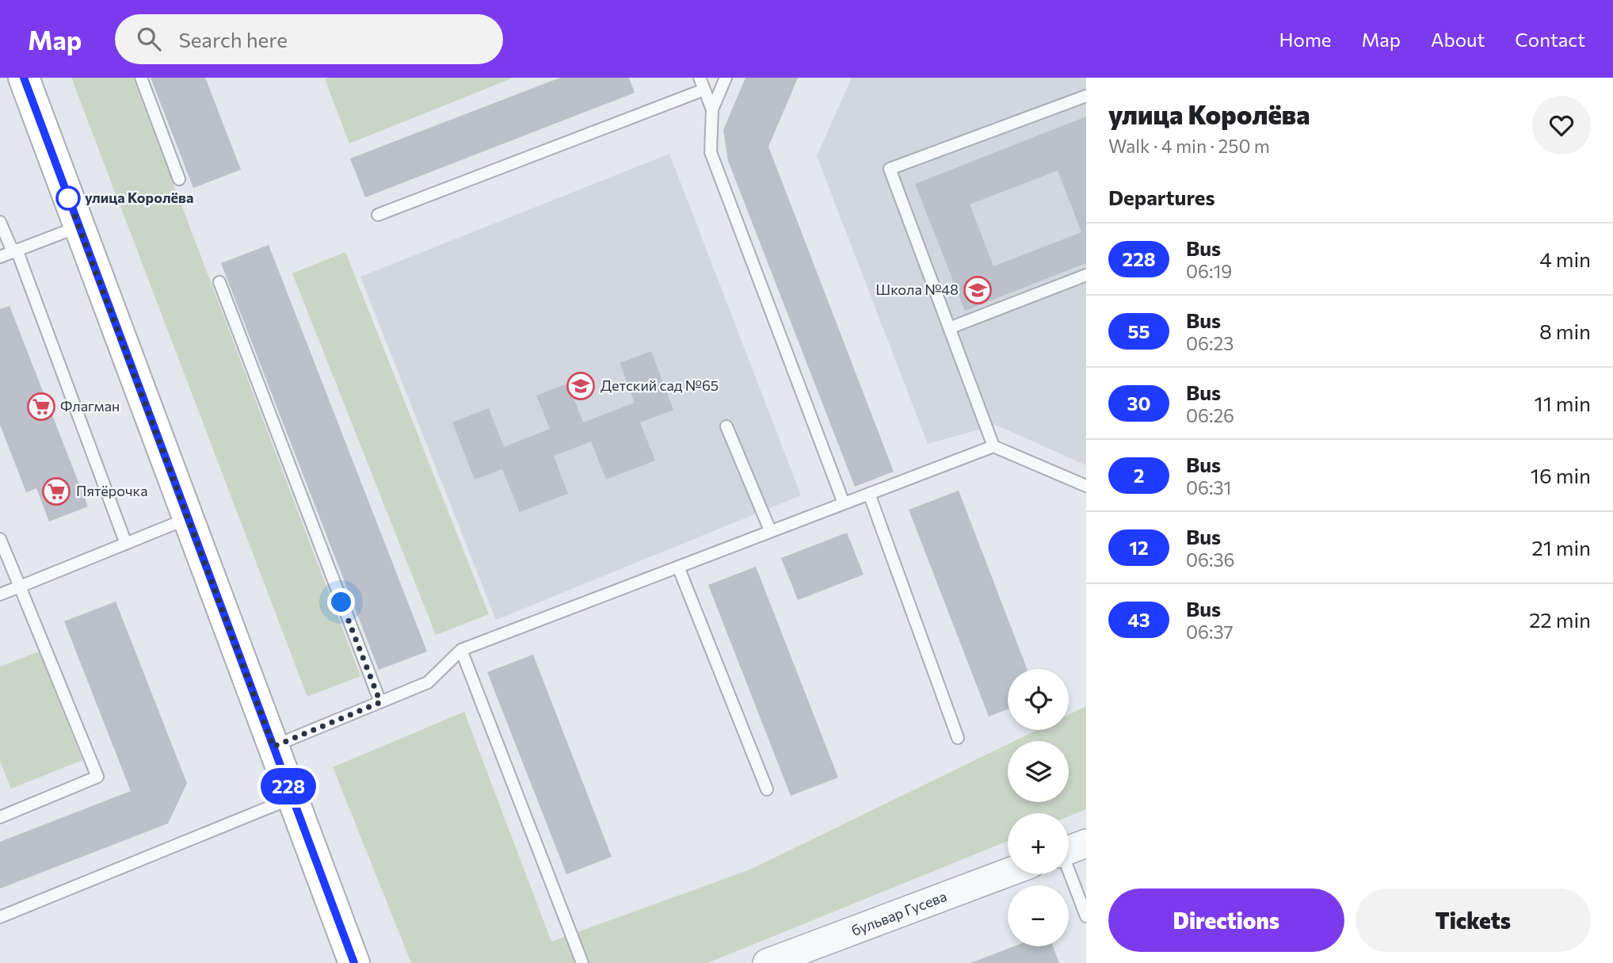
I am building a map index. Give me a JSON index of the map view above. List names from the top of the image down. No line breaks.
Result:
{"streets":{"street":["бульвар Гусева"]},"places":{"other":["улица Королёва"],"school or university":["Школа №48","Детский сад №65"],"supermarket":["Флагман","Пятёрочка"]},"lines":["bus line 228"],"page":{"header":"Map","search":"Search here","nav":["Home","Map","About","Contact"],"on_map":"228","heading":[["улица Королёва","Walk · 4 min · 250 m"],"Departures"],"list":[{"mark":"228","name":"Bus","note":"06:19","value":"4 min"},{"mark":"55","name":"Bus","note":"06:23","value":"8 min"},{"mark":"30","name":"Bus","note":"06:26","value":"11 min"},{"mark":"2","name":"Bus","note":"06:31","value":"16 min"},{"mark":"12","name":"Bus","note":"06:36","value":"21 min"},{"mark":"43","name":"Bus","note":"06:37","value":"22 min"}],"map_buttons":["+","−"],"buttons":["Directions","Tickets"]}}
